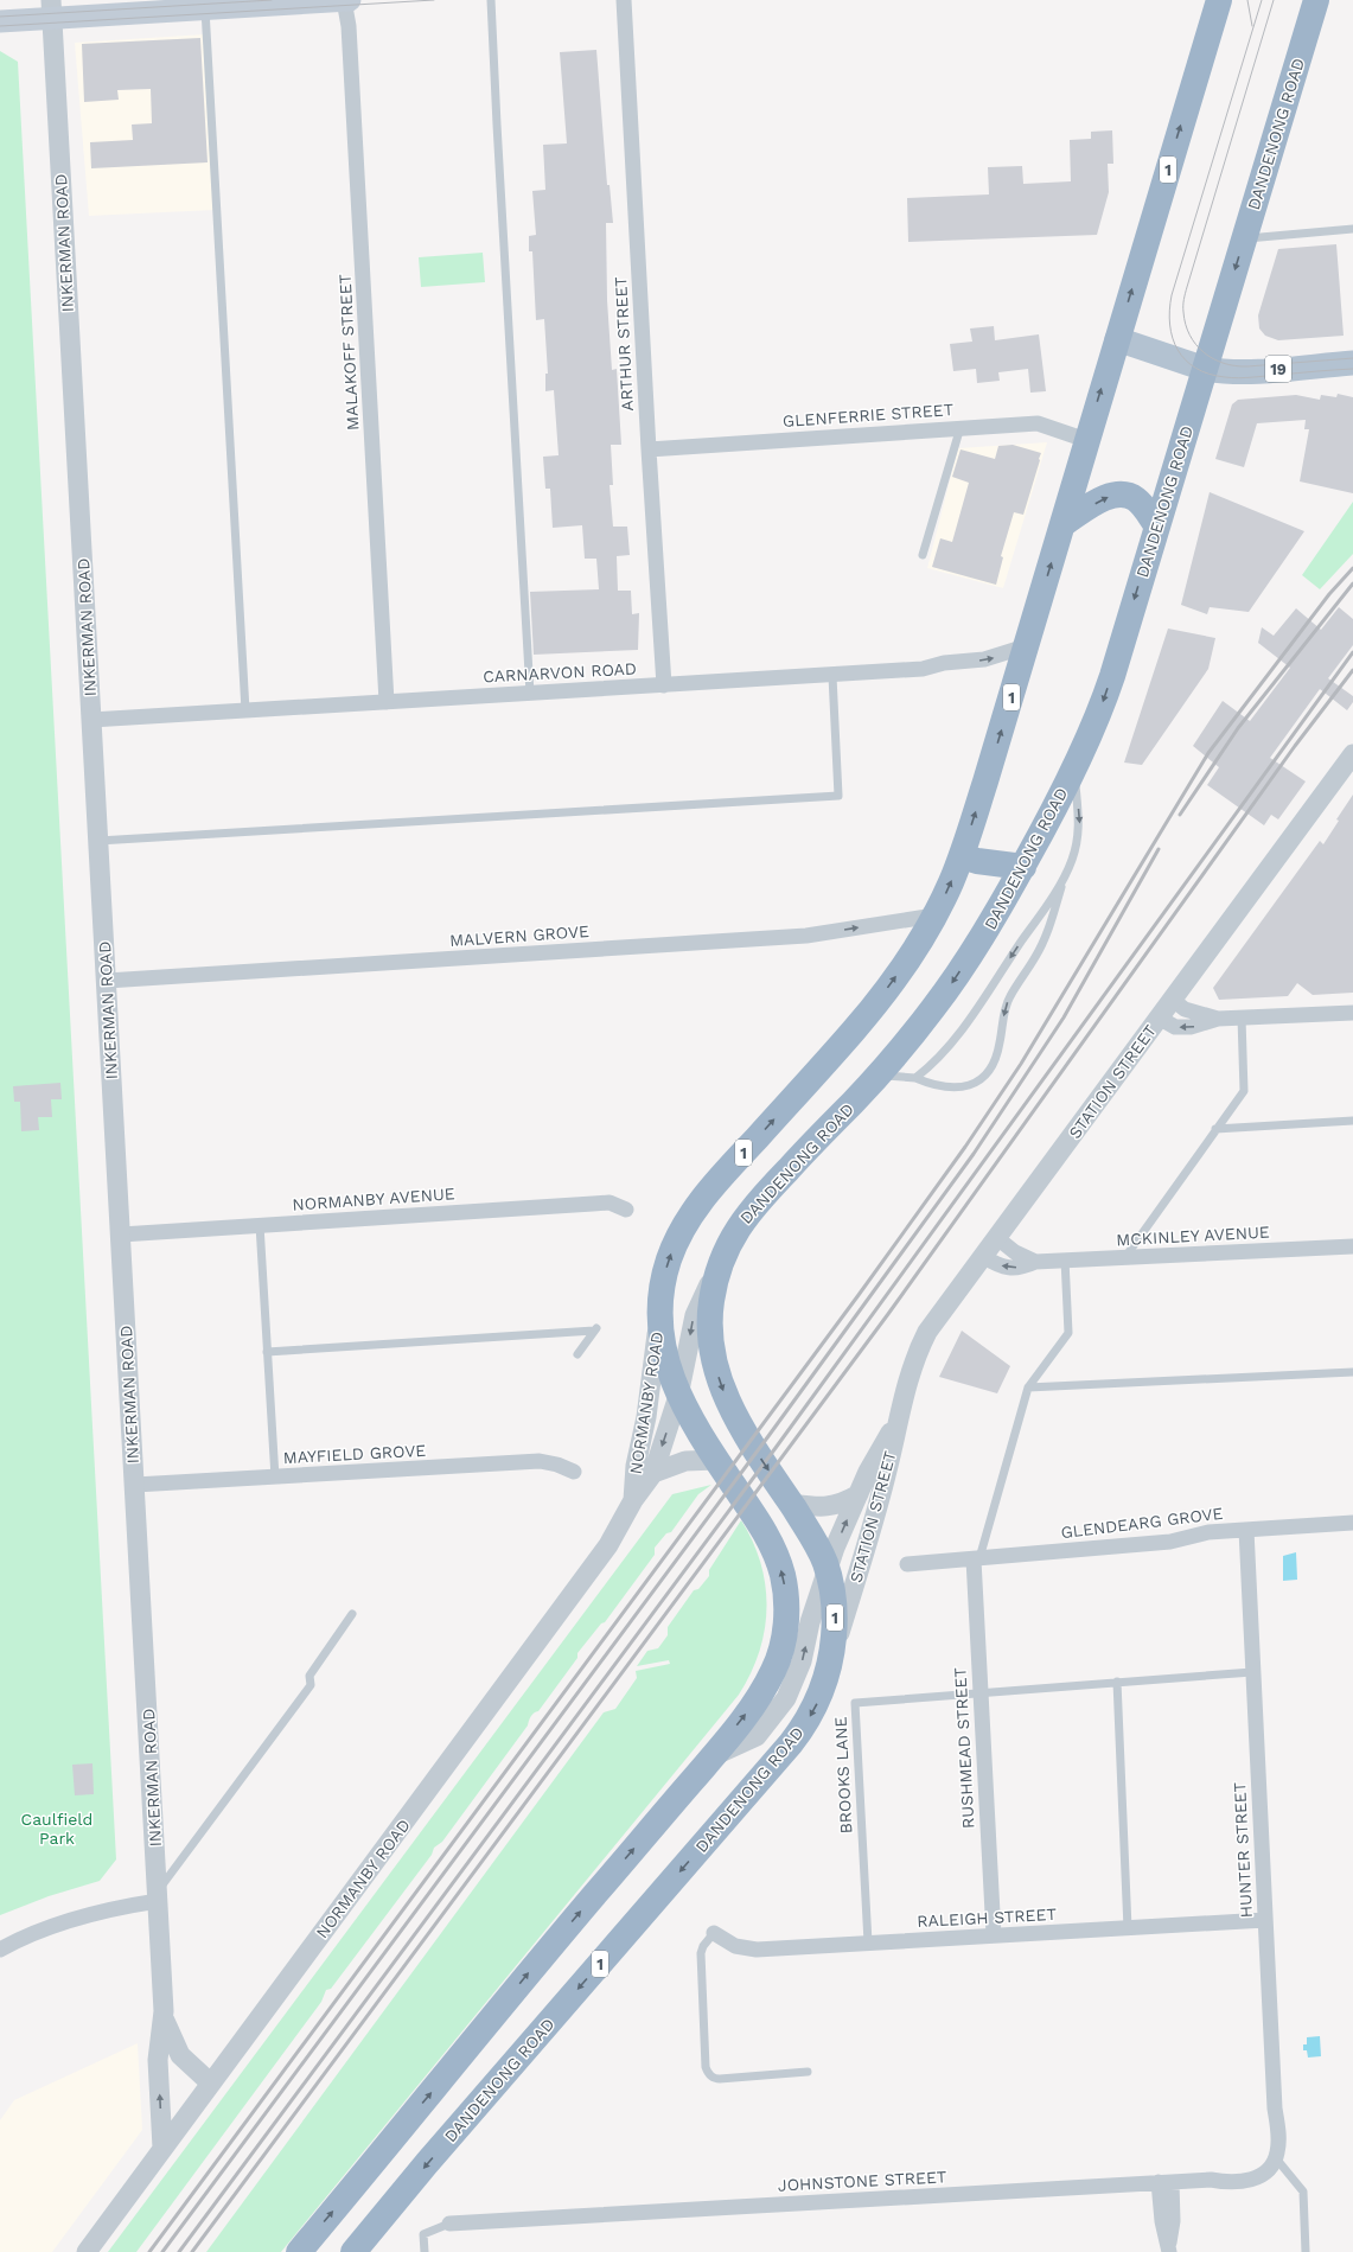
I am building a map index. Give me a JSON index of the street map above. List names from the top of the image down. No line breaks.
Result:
{"streets":{"highway":["DANDENONG ROAD","1"],"main road":["19"],"street":["INKERMAN ROAD","ARTHUR STREET","MALAKOFF STREET","GLENFERRIE STREET","CARNARVON ROAD","MALVERN GROVE","STATION STREET","NORMANBY AVENUE","MCKINLEY AVENUE","NORMANBY ROAD","MAYFIELD GROVE","GLENDEARG GROVE","RUSHMEAD STREET","HUNTER STREET","RALEIGH STREET","JOHNSTONE STREET"],"lane":["BROOKS LANE"]},"crossings":[["DANDENONG ROAD","19"],["DANDENONG ROAD","STATION STREET"],["DANDENONG ROAD","NORMANBY ROAD"],["1","19"],["1","GLENFERRIE STREET"],["1","CARNARVON ROAD"],["1","MALVERN GROVE"],["1","STATION STREET"],["1","NORMANBY ROAD"],["INKERMAN ROAD","CARNARVON ROAD"],["INKERMAN ROAD","MALVERN GROVE"],["INKERMAN ROAD","NORMANBY AVENUE"],["INKERMAN ROAD","NORMANBY ROAD"],["INKERMAN ROAD","MAYFIELD GROVE"],["ARTHUR STREET","GLENFERRIE STREET"],["ARTHUR STREET","CARNARVON ROAD"],["MALAKOFF STREET","CARNARVON ROAD"],["STATION STREET","MCKINLEY AVENUE"],["GLENDEARG GROVE","RUSHMEAD STREET"],["GLENDEARG GROVE","HUNTER STREET"],["RUSHMEAD STREET","BROOKS LANE"],["RUSHMEAD STREET","RALEIGH STREET"],["BROOKS LANE","RALEIGH STREET"],["HUNTER STREET","RALEIGH STREET"],["HUNTER STREET","JOHNSTONE STREET"]],"one_way":["MALVERN GROVE"],"parks":["Caulfield Park"]}
